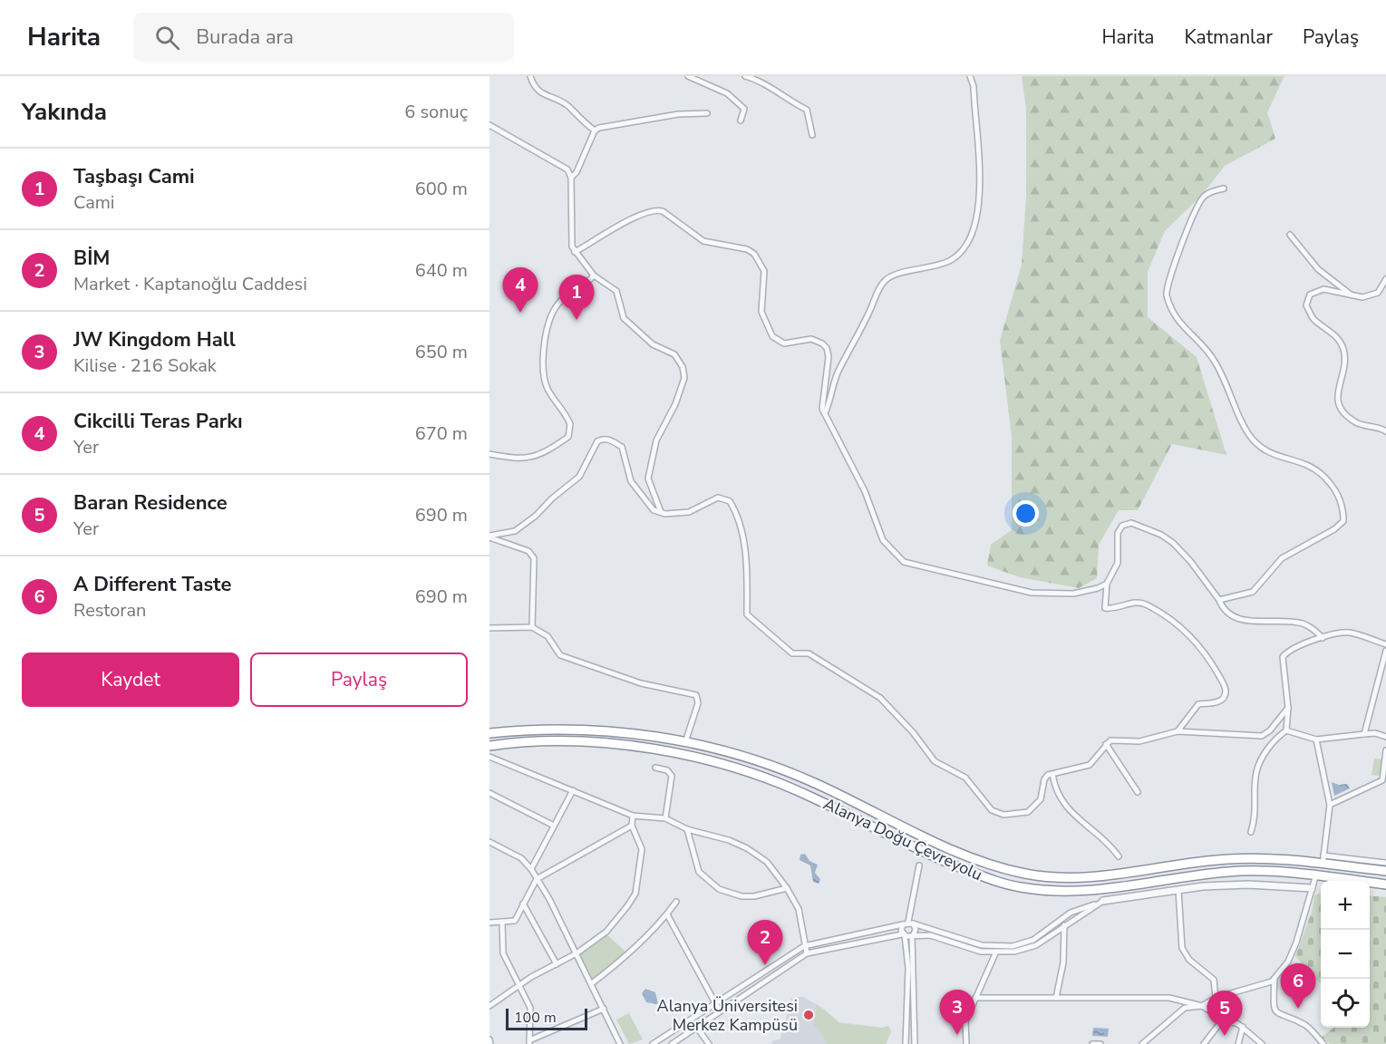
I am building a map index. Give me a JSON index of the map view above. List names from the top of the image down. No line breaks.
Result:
{"streets":{"highway":["Alanya Doğu Çevreyolu"]},"places":["Alanya Üniversitesi Merkez Kampüsü"],"scale_bar":"100 m","page":{"header":"Harita","search":"Burada ara","nav":["Harita","Katmanlar","Paylaş"],"heading":["Yakında","6 sonuç"],"list":[{"mark":"1","name":"Taşbaşı Cami","note":"Cami","value":"600 m"},{"mark":"2","name":"BİM","note":"Market · Kaptanoğlu Caddesi","value":"640 m"},{"mark":"3","name":"JW Kingdom Hall","note":"Kilise · 216 Sokak","value":"650 m"},{"mark":"4","name":"Cikcilli Teras Parkı","note":"Yer","value":"670 m"},{"mark":"5","name":"Baran Residence","note":"Yer","value":"690 m"},{"mark":"6","name":"A Different Taste","note":"Restoran","value":"690 m"}],"pins":["4","1","2","6","3","5"],"buttons":["Kaydet","Paylaş"],"map_buttons":["+","−"],"scale":"100 m"}}
